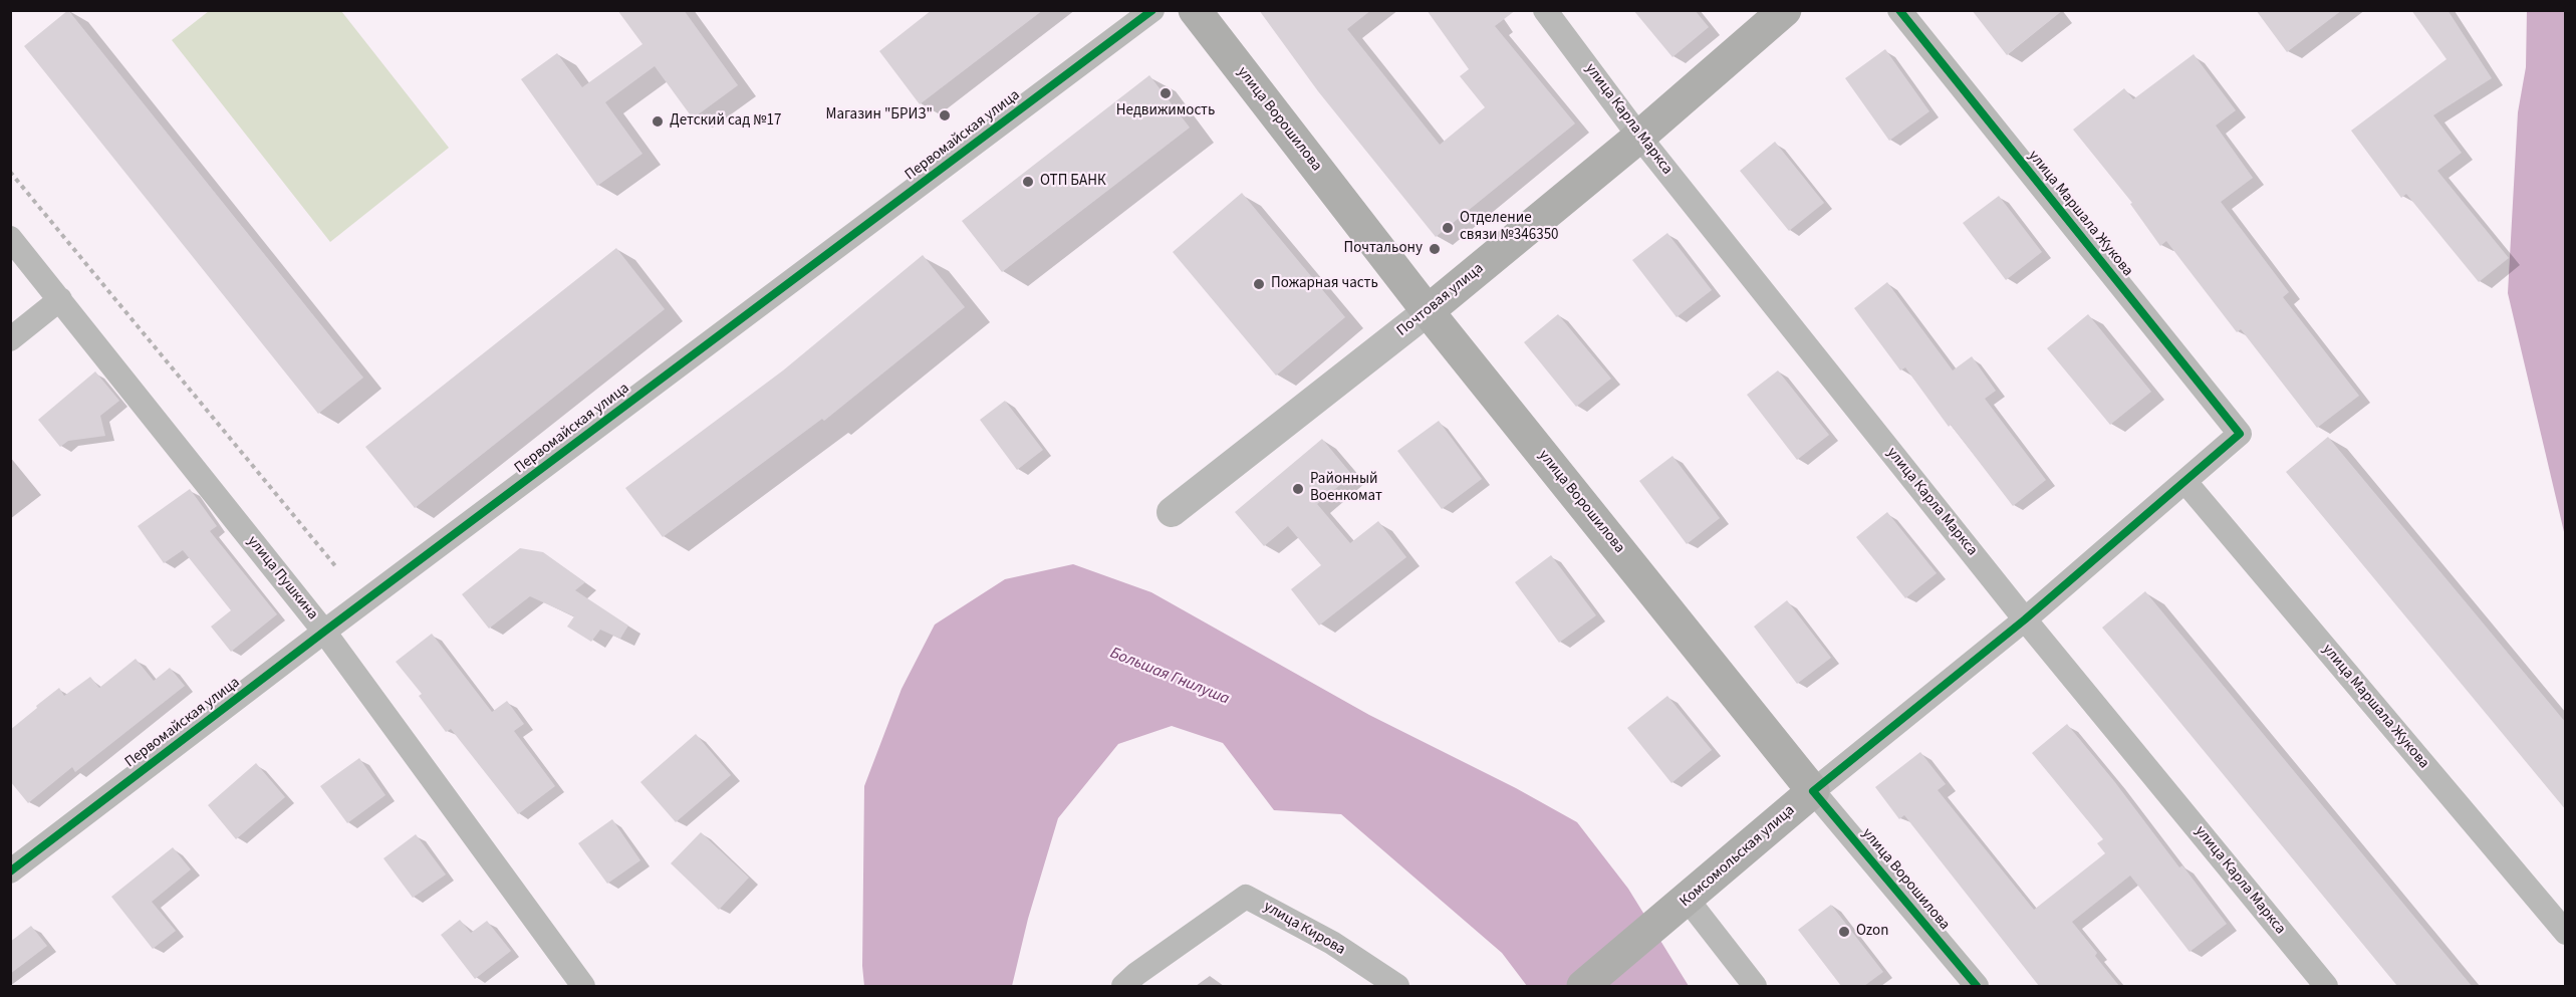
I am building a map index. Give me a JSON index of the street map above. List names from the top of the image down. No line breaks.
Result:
{"streets":{"main road":["улица Ворошилова","Почтовая улица","Комсомольская улица"],"street":["улица Карла Маркса","Первомайская улица","улица Маршала Жукова","улица Пушкина","улица Кирова"]},"crossings":[["улица Ворошилова","Почтовая улица"],["улица Ворошилова","Комсомольская улица"],["улица Карла Маркса","Почтовая улица"],["Первомайская улица","улица Пушкина"]],"water":["Большая Гнилуша"],"places":["Недвижимость","Магазин \"БРИЗ\"","Детский сад №17","ОТП БАНК","Отделение связи №346350","Почтальону","Пожарная часть","Районный Военкомат","Ozon"]}
